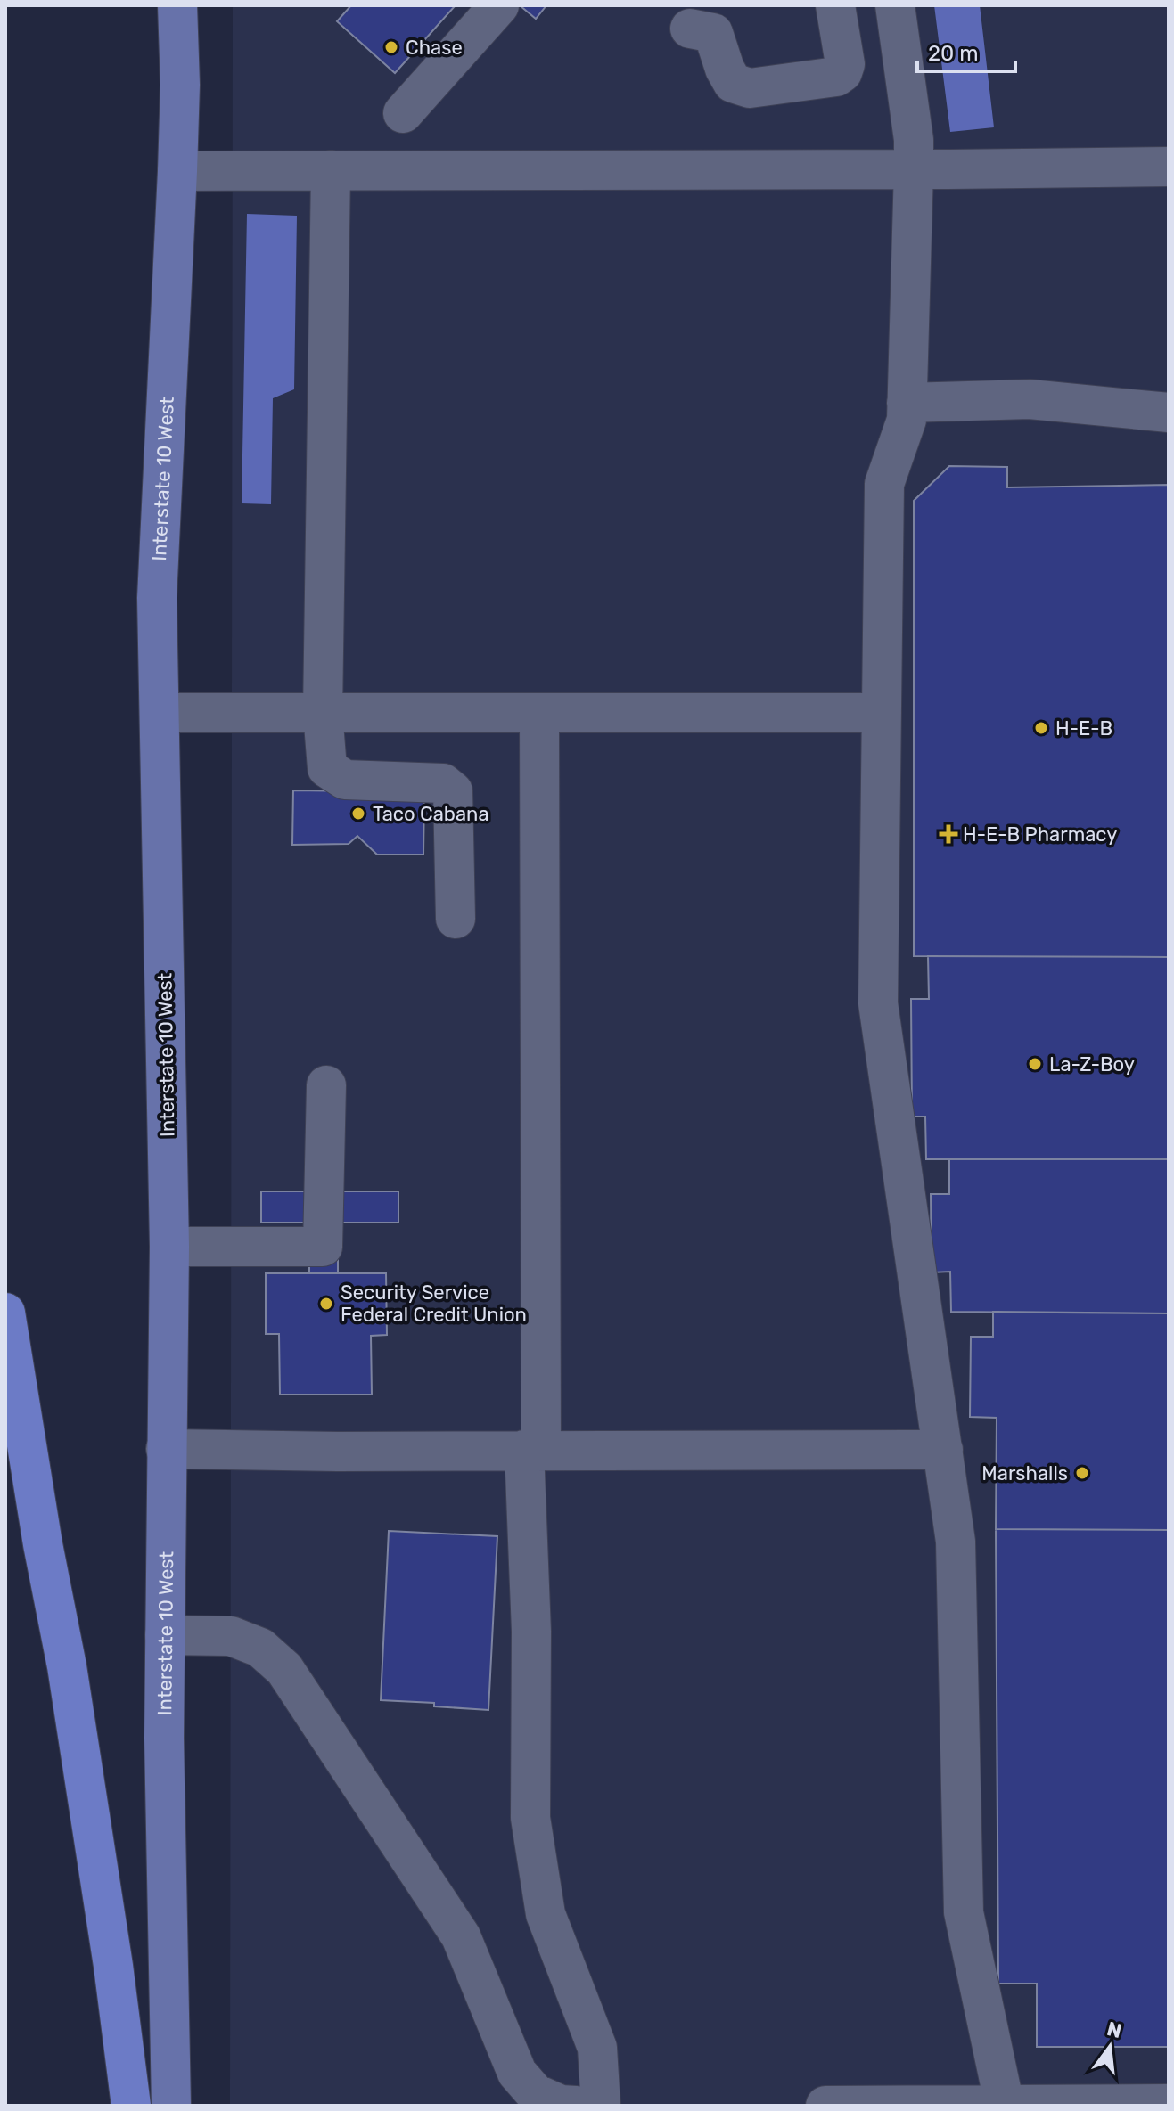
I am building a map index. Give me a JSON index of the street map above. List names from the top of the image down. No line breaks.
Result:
{"streets":{"main road":["Interstate 10 West"]},"places":{"other":["Chase","H-E-B","Taco Cabana","La-Z-Boy","Security Service Federal Credit Union","Marshalls"],"health":["H-E-B Pharmacy"]},"scale_bar":"20 m","north":"top"}
